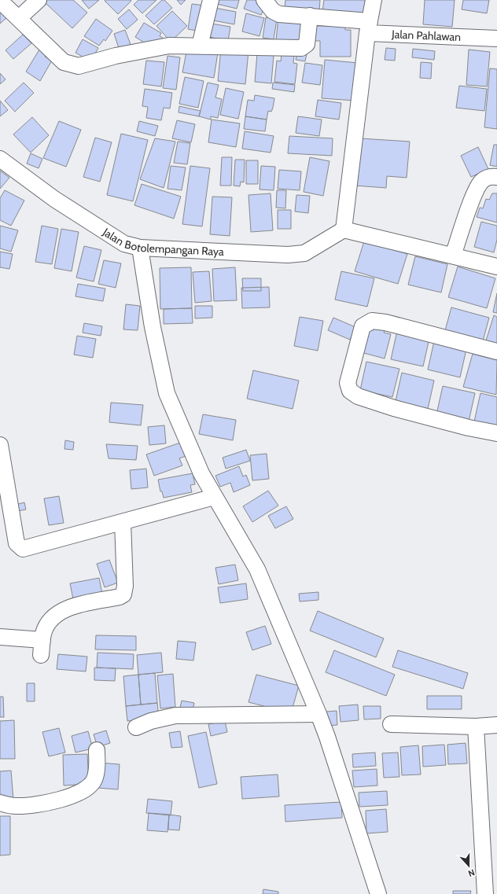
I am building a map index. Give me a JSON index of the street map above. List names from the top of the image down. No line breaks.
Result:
{"streets":{"street":["Jalan Pahlawan","Jalan Botolempangan Raya"]},"north":"bottom"}
